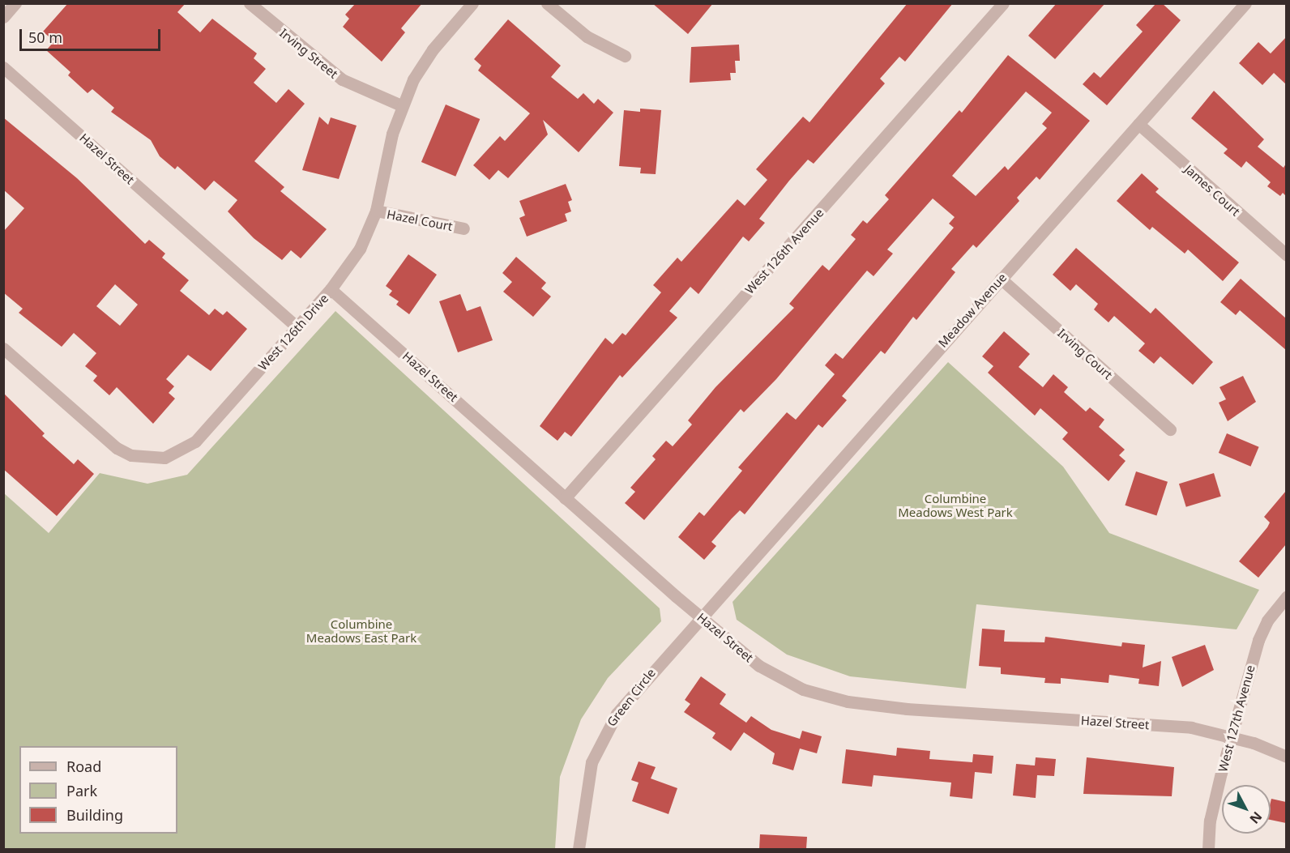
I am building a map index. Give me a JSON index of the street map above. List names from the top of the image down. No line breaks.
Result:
{"streets":{"street":["Irving Street","Hazel Street","James Court","Hazel Court","West 126th Avenue","Meadow Avenue","West 126th Drive","Irving Court","Green Circle","West 127th Avenue"]},"crossings":[["Irving Street","West 126th Drive"],["Hazel Street","West 126th Avenue"],["Hazel Street","Meadow Avenue"],["Hazel Street","West 126th Drive"],["Hazel Street","Green Circle"],["Hazel Street","West 127th Avenue"],["James Court","Meadow Avenue"],["Hazel Court","West 126th Drive"],["Meadow Avenue","Irving Court"],["Meadow Avenue","Green Circle"]],"parks":["Columbine Meadows West Park","Columbine Meadows East Park"],"legend":["Road","Park","Building"],"scale_bar":"50 m","north":"bottom right"}
